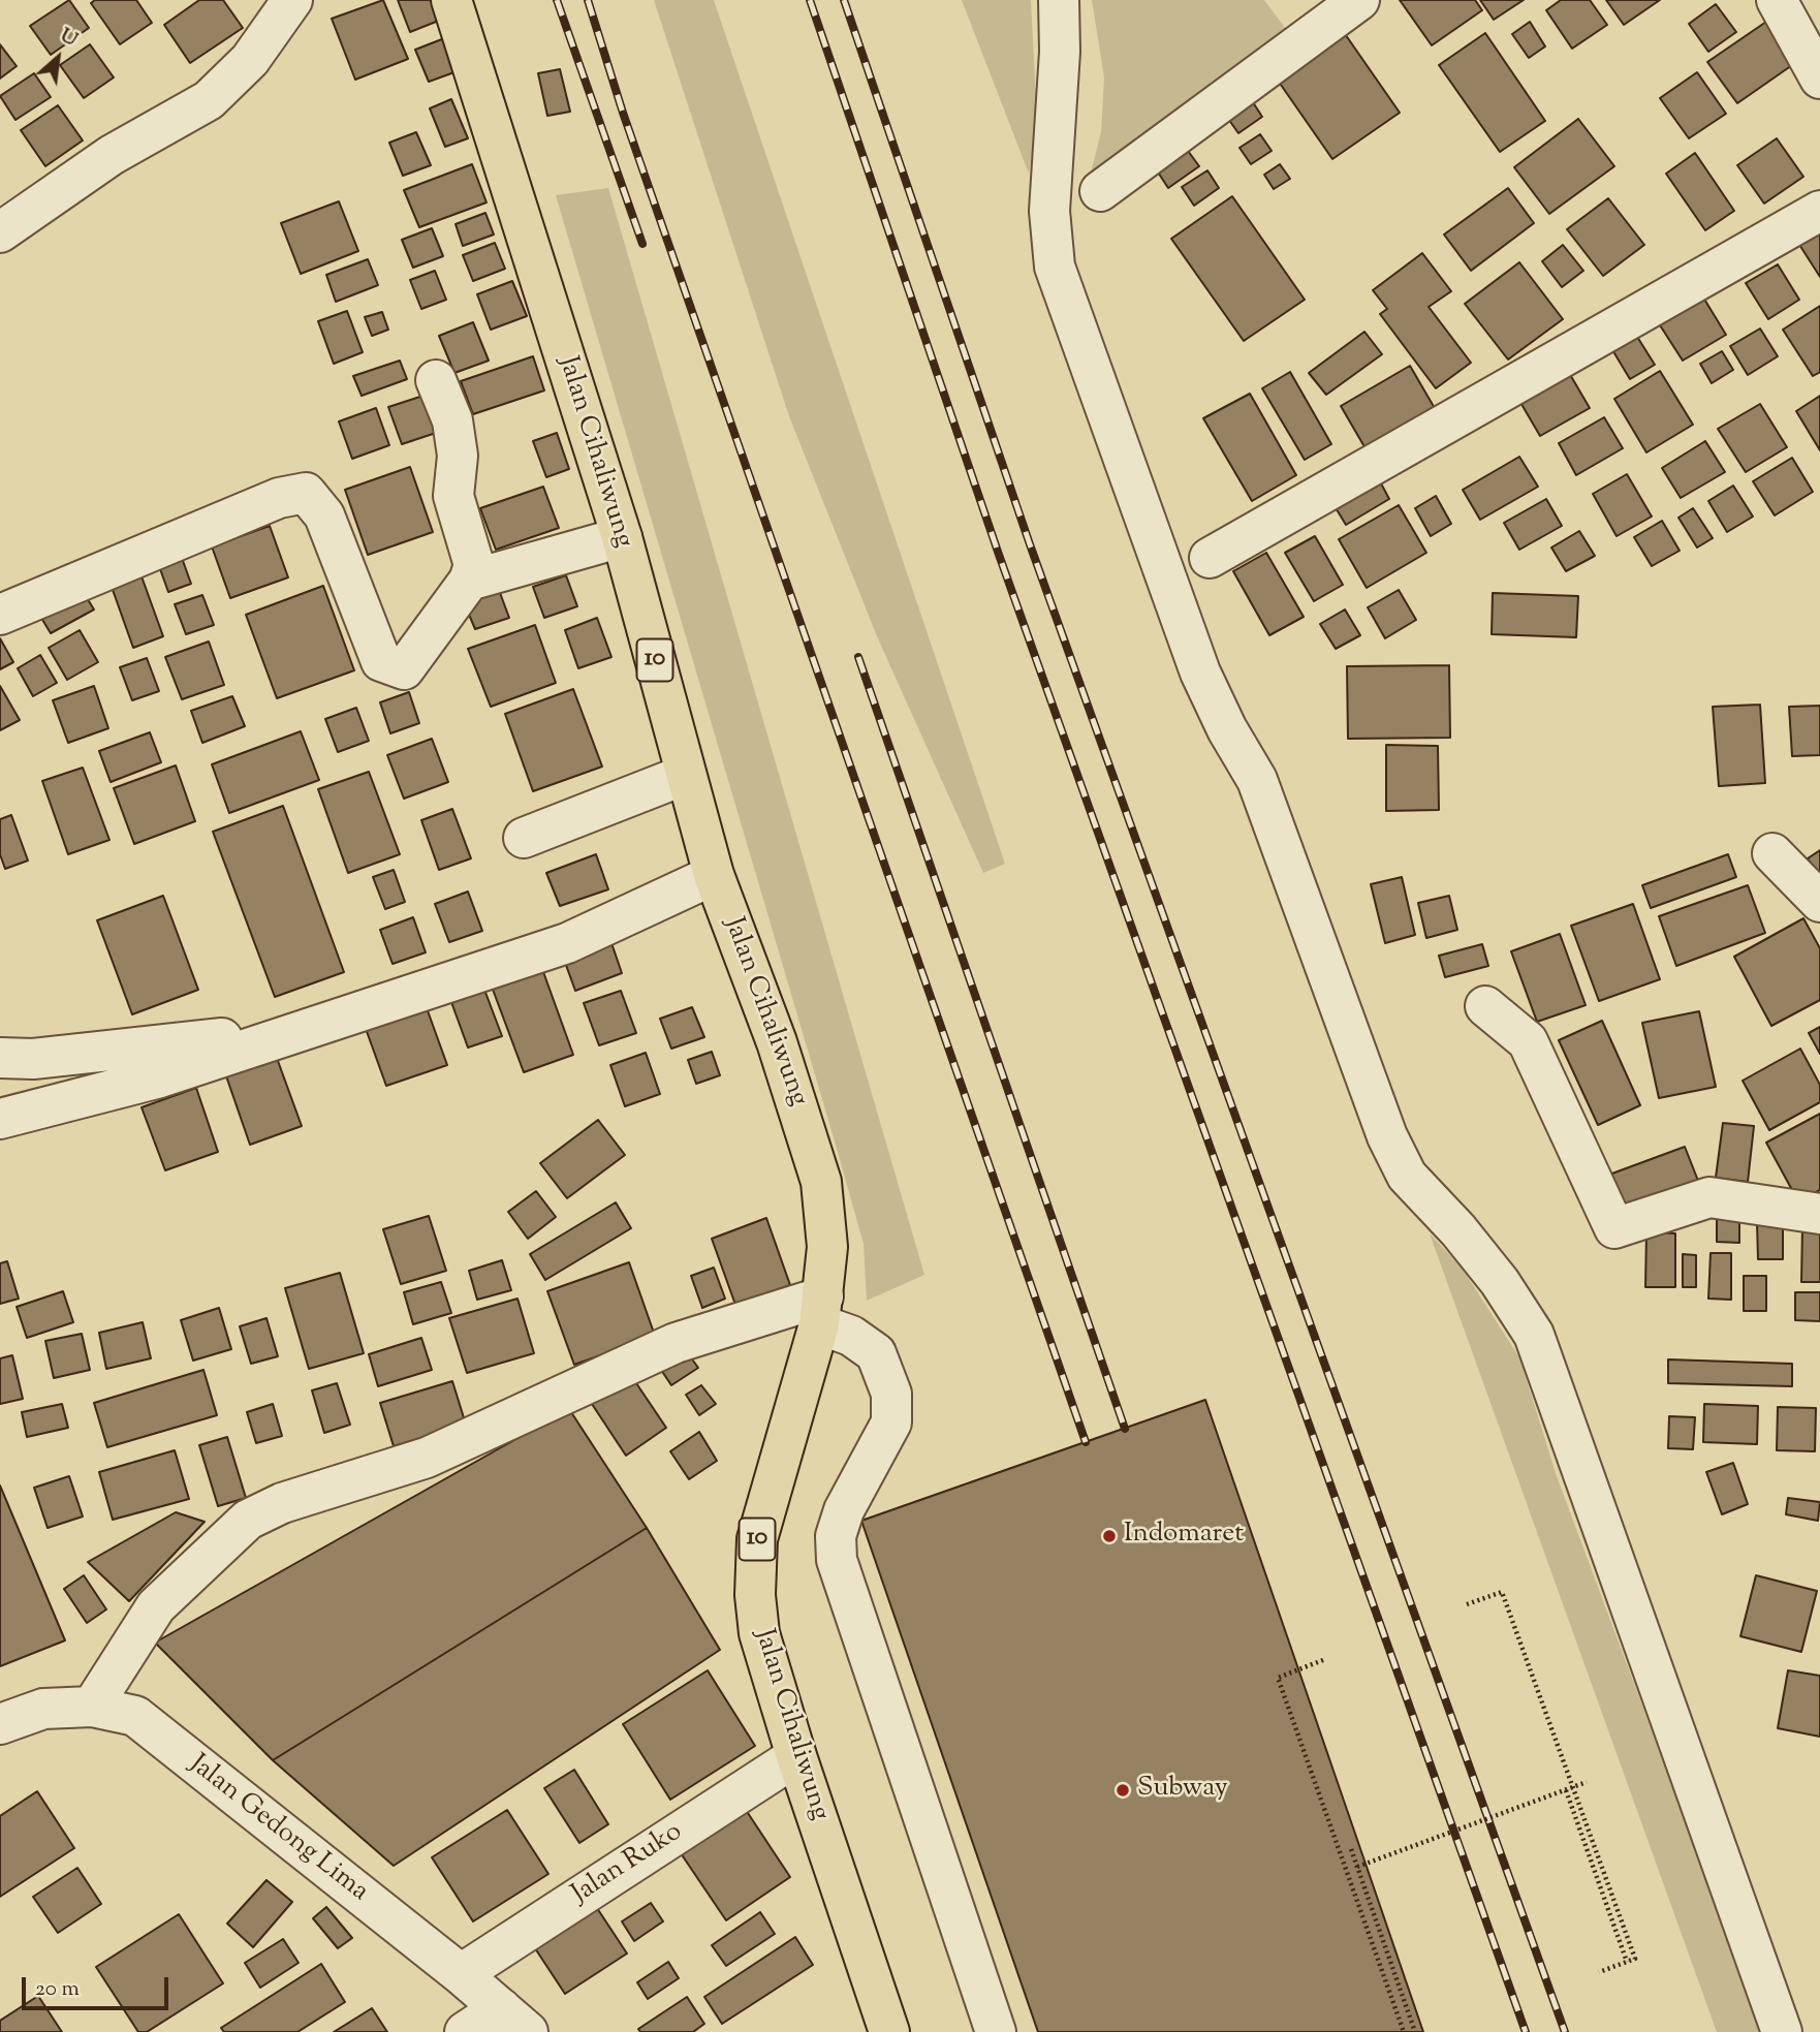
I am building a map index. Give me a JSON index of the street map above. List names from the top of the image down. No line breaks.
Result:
{"streets":{"highway":["Jalan Cihaliwung","10"],"street":["Jalan Gedong Lima","Jalan Ruko"]},"crossings":[["Jalan Cihaliwung","Jalan Ruko"],["Jalan Gedong Lima","Jalan Ruko"]],"places":["Indomaret","Subway"],"scale_bar":"20 m","north":"top right"}
